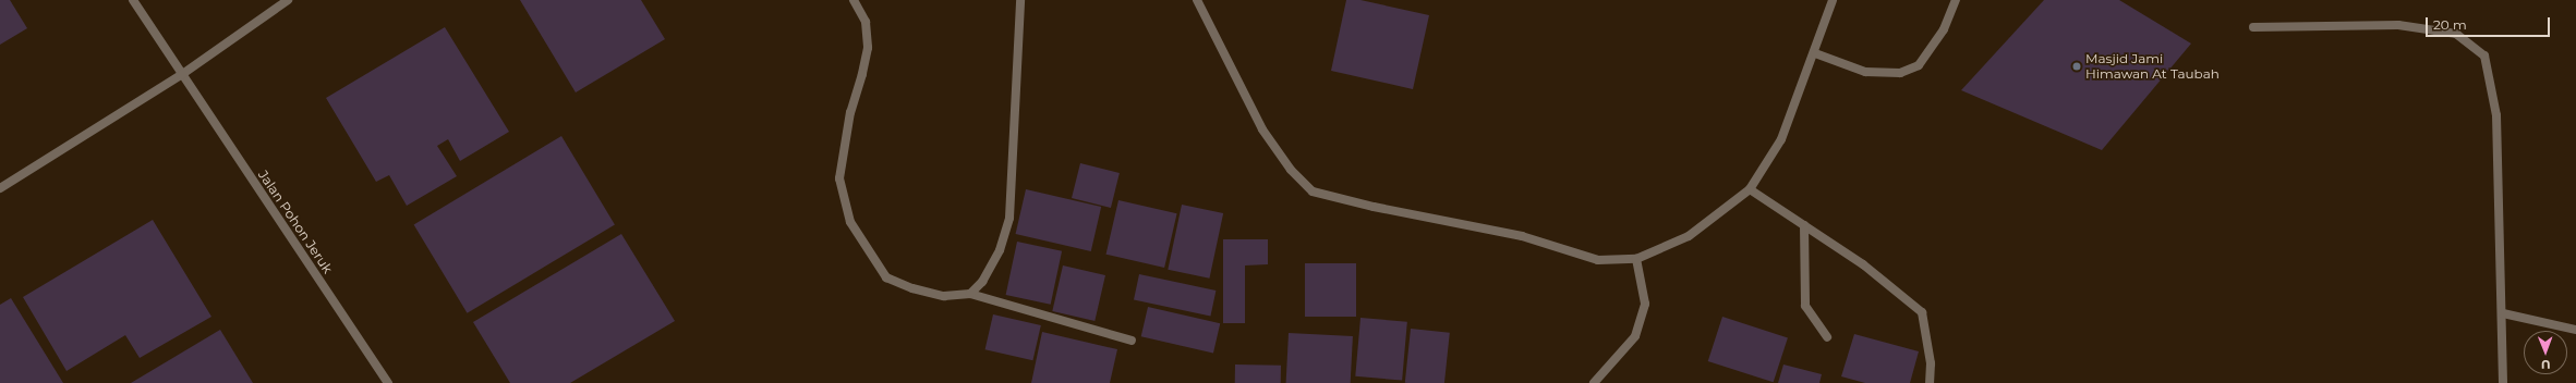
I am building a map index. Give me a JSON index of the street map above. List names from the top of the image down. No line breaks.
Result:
{"streets":{"street":["Jalan Pohon Jeruk"]},"places":["Masjid Jami Himawan At Taubah"],"scale_bar":"20 m","north":"bottom"}
